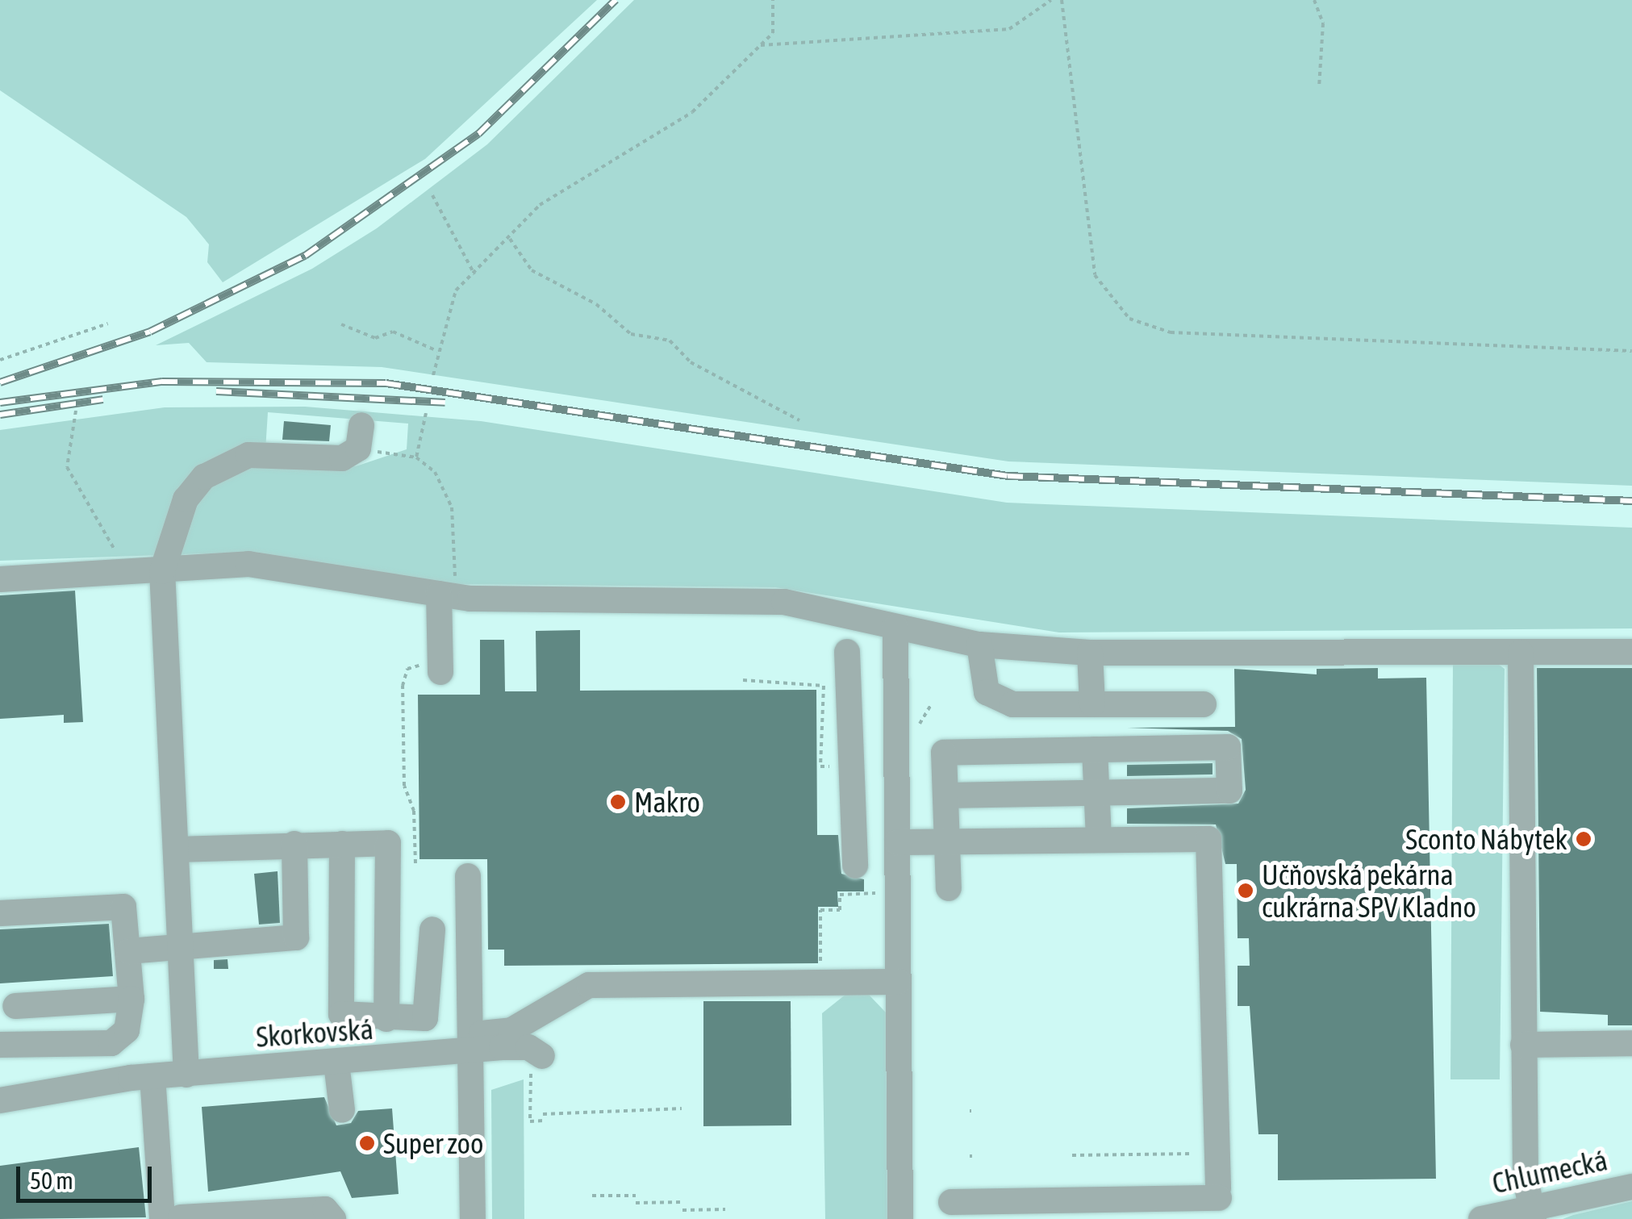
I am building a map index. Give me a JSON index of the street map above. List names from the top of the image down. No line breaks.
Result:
{"streets":{"street":["Skorkovská","Chlumecká"]},"places":["Makro","Sconto Nábytek","Učňovská pekárna cukrárna SPV Kladno","Super zoo"],"scale_bar":"50 m"}
